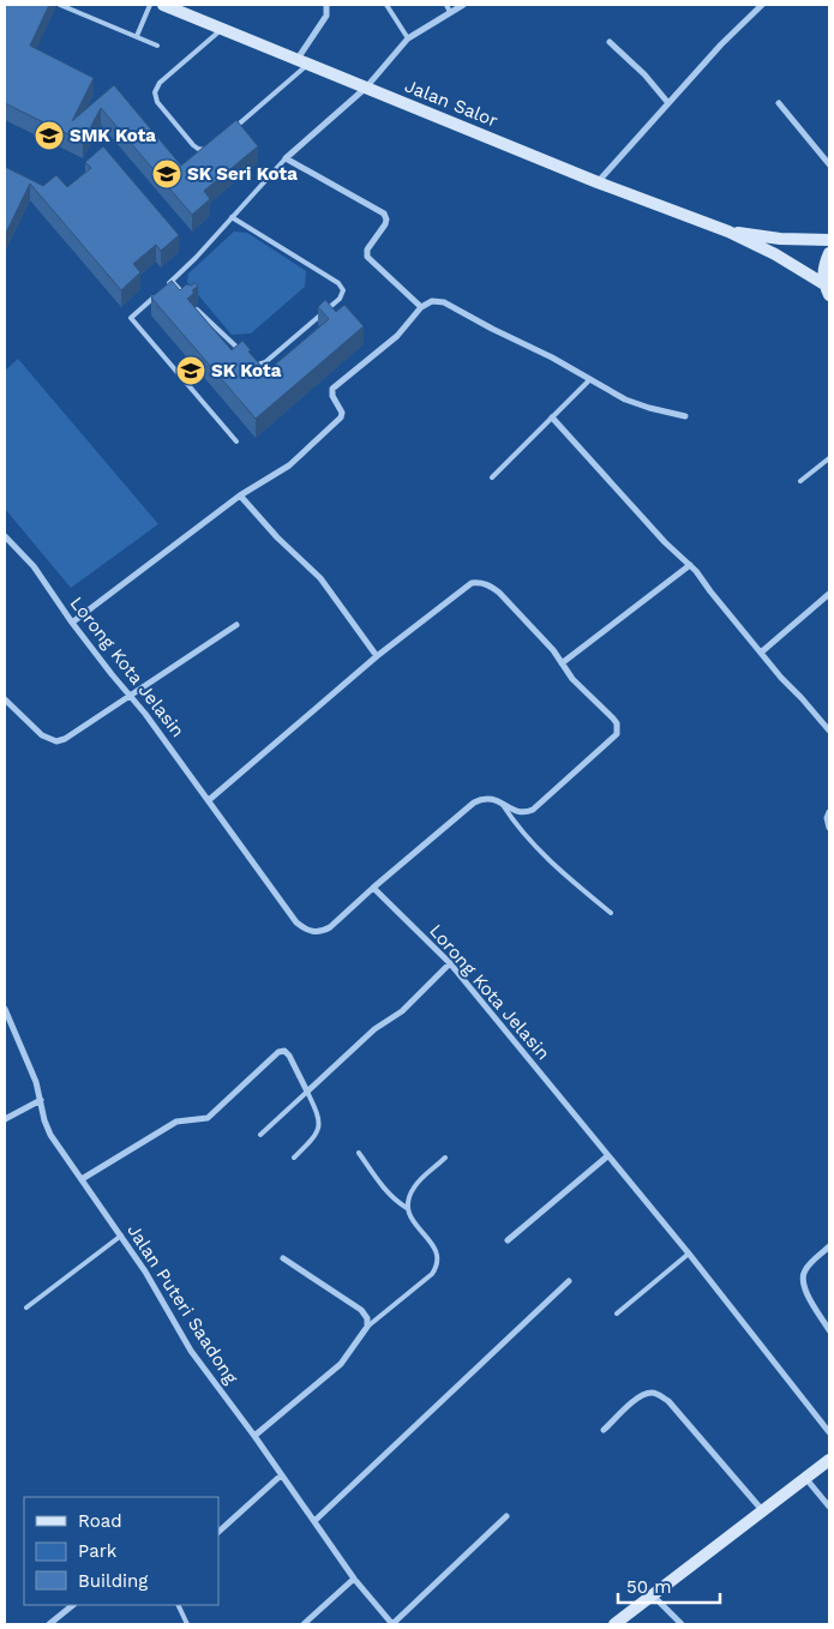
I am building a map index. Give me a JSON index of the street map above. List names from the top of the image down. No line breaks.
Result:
{"streets":{"main road":["Jalan Salor"],"street":["Lorong Kota Jelasin","Jalan Puteri Saadong"]},"places":{"school or university":["SMK Kota","SK Seri Kota","SK Kota"]},"legend":["Road","Park","Building"],"scale_bar":"50 m"}
